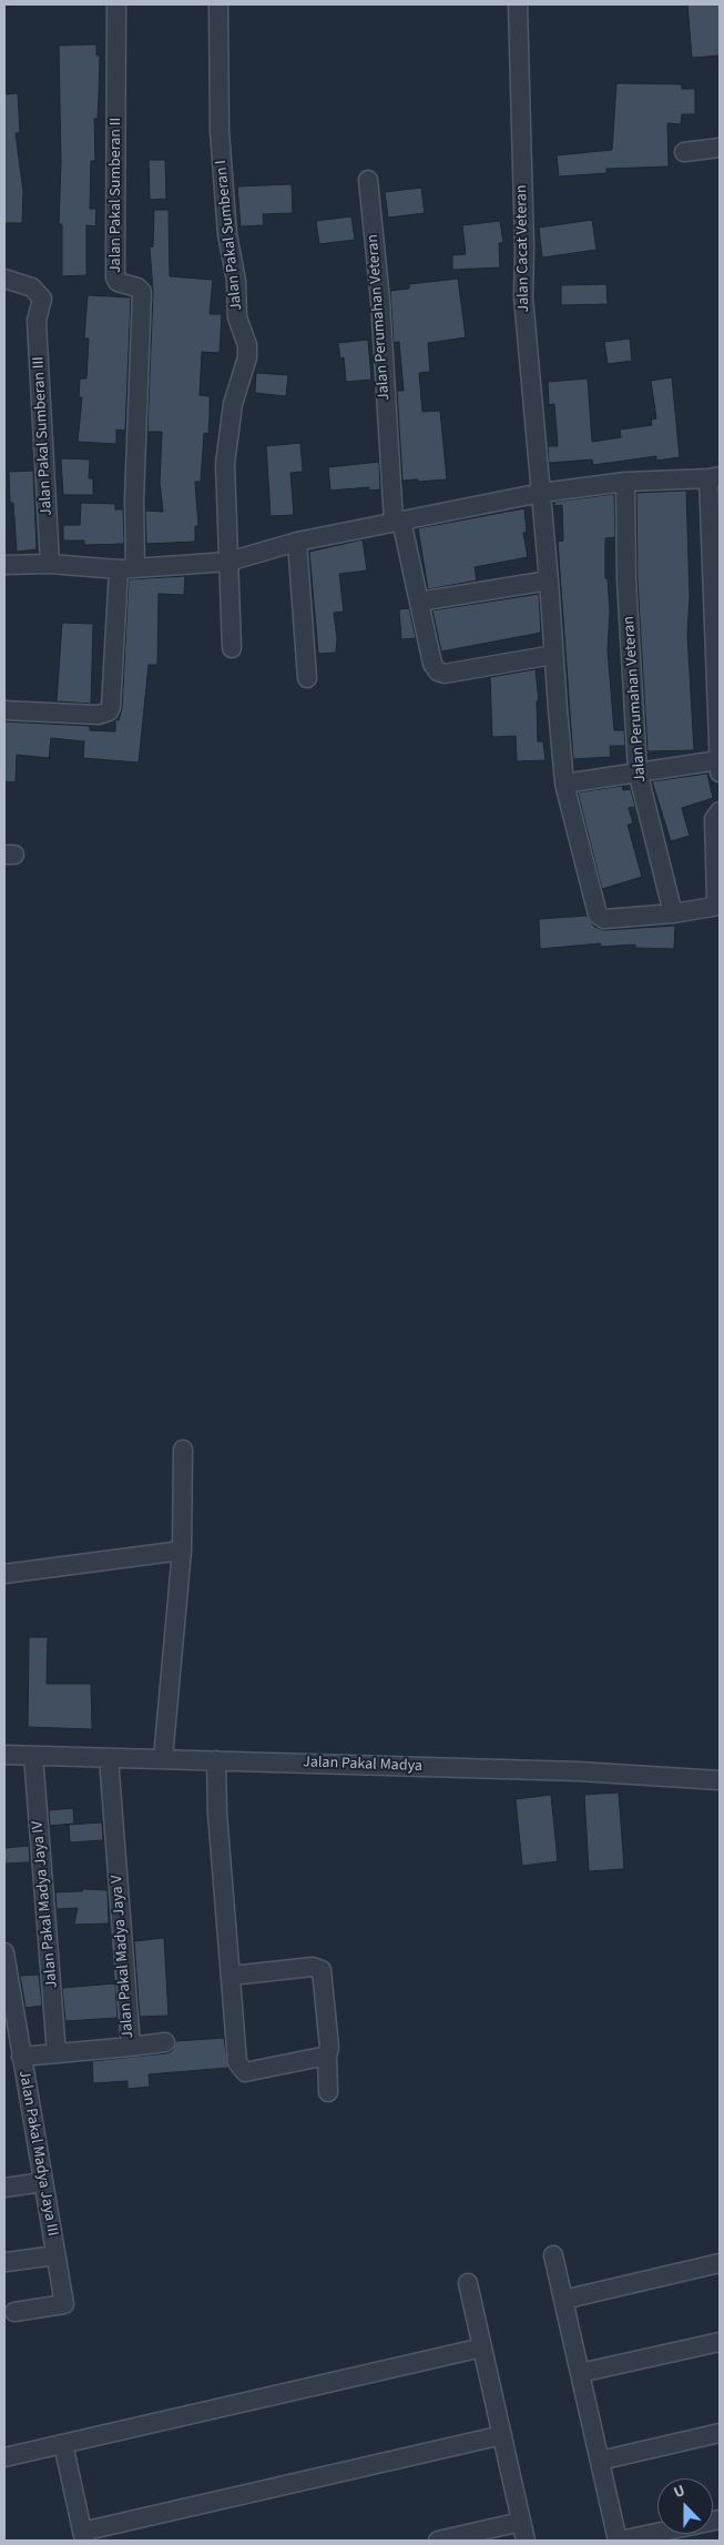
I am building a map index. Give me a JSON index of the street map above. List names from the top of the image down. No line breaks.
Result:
{"streets":{"street":["Jalan Pakal Sumberan II","Jalan Pakal Sumberan I","Jalan Cacat Veteran","Jalan Perumahan Veteran","Jalan Pakal Sumberan III","Jalan Pakal Madya","Jalan Pakal Madya Jaya IV","Jalan Pakal Madya Jaya V","Jalan Pakal Madya Jaya III"]},"crossings":[["Jalan Pakal Madya","Jalan Pakal Madya Jaya IV"],["Jalan Pakal Madya","Jalan Pakal Madya Jaya V"],["Jalan Pakal Madya Jaya IV","Jalan Pakal Madya Jaya V"],["Jalan Pakal Madya Jaya V","Jalan Pakal Madya Jaya III"]],"north":"top"}
